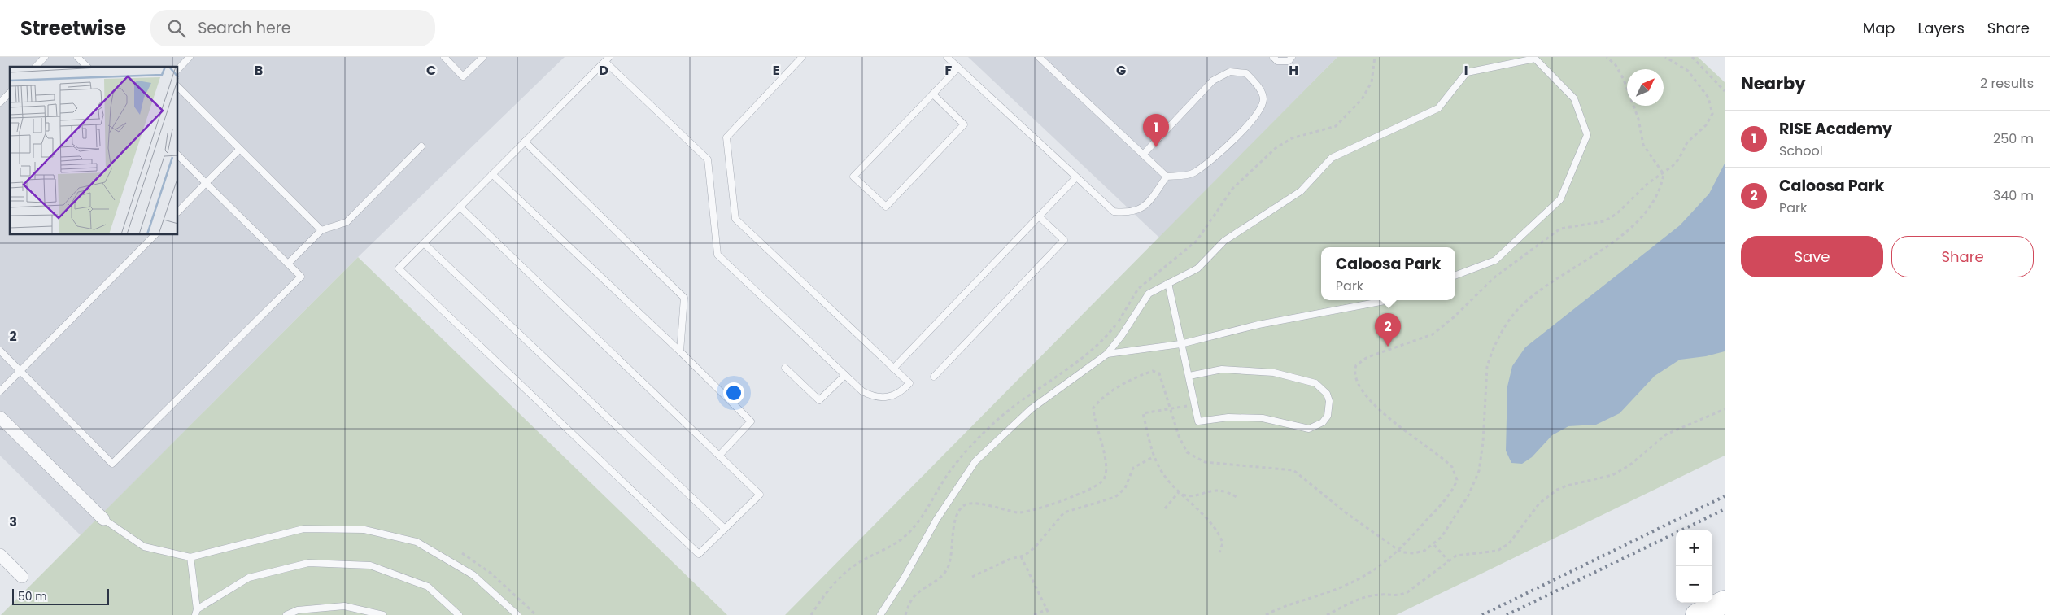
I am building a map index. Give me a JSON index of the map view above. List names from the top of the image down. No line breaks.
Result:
{"scale_bar":"50 m","north":"top right","page":{"header":"Streetwise","search":"Search here","nav":["Map","Layers","Share"],"heading":["Nearby","2 results"],"list":[{"mark":"1","name":"RISE Academy","note":"School","value":"250 m"},{"mark":"2","name":"Caloosa Park","note":"Park","value":"340 m"}],"pins":["1","2"],"buttons":["Save","Share"],"popup":["Caloosa Park","Park"],"map_buttons":["+","−"],"scale":"50 m"},"grid":{"columns":["B","C","D","E","F","G","H","I"],"rows":["2","3"]}}
